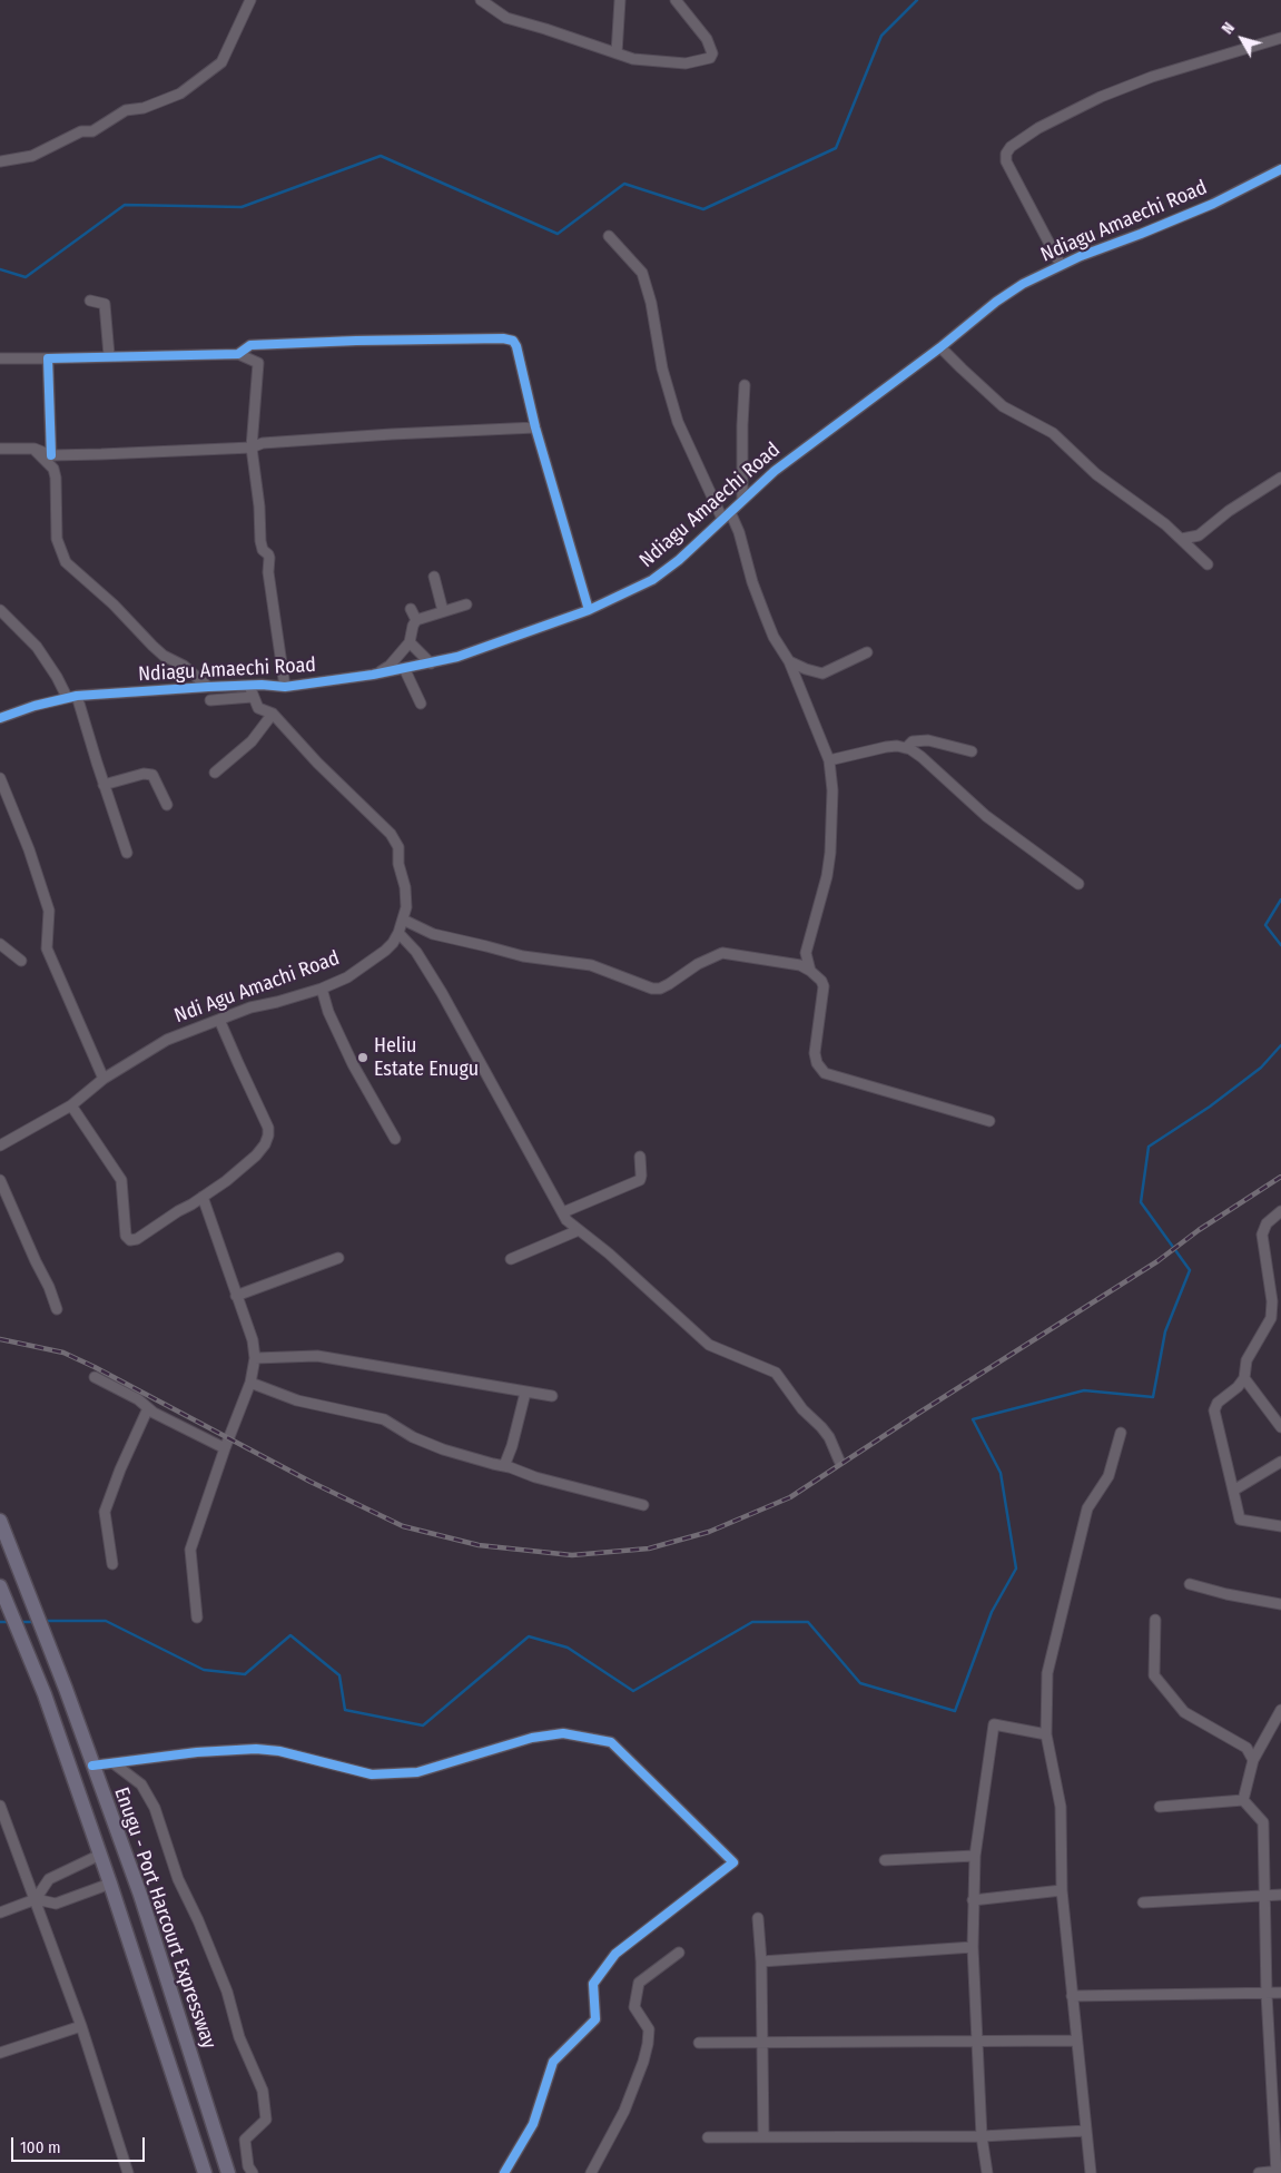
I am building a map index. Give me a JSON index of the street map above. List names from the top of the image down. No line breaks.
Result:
{"streets":{"highway":["Enugu - Port Harcourt Expressway"],"street":["Ndiagu Amaechi Road","Ndi Agu Amachi Road"]},"places":["Heliu Estate Enugu"],"scale_bar":"100 m","north":"top left"}
